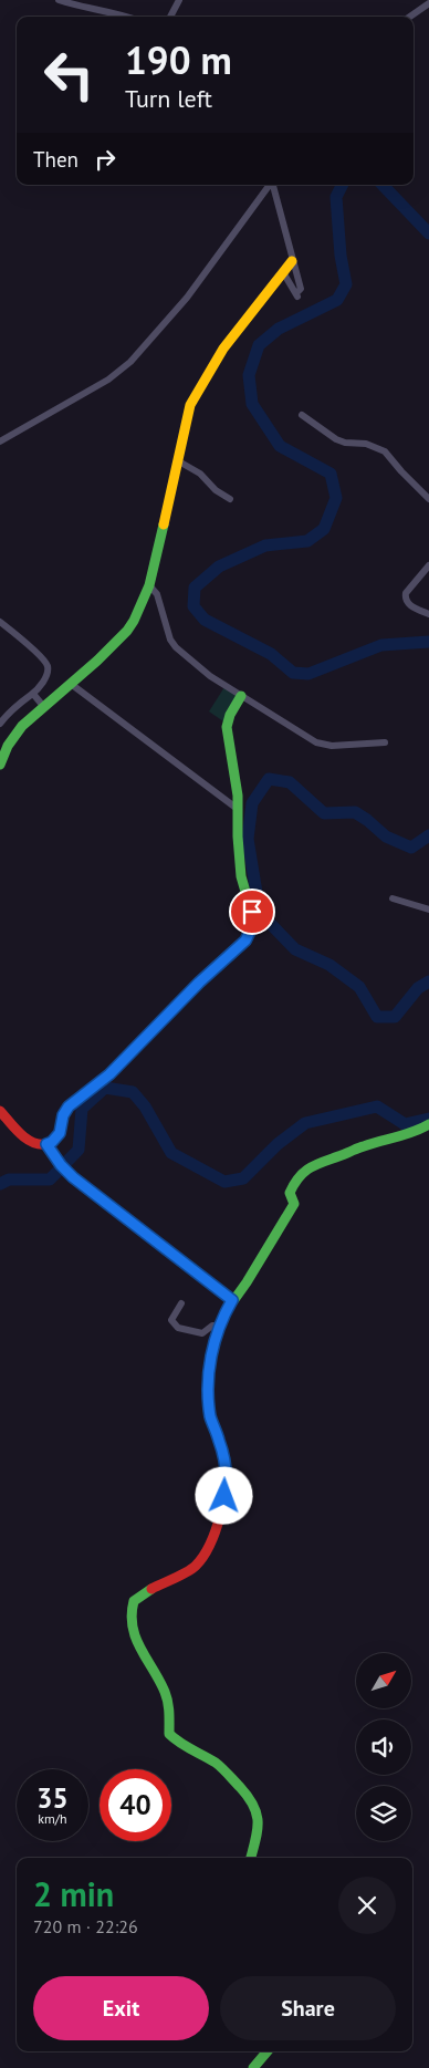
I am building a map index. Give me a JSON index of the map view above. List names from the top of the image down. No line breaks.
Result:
{"north":"top right","page":{"turn":["190 m","Turn left"],"then":"Then","speed":"35 km/h","limit":"40","heading":["2 min","720 m · 22:26"],"buttons":["Exit","Share"]}}
